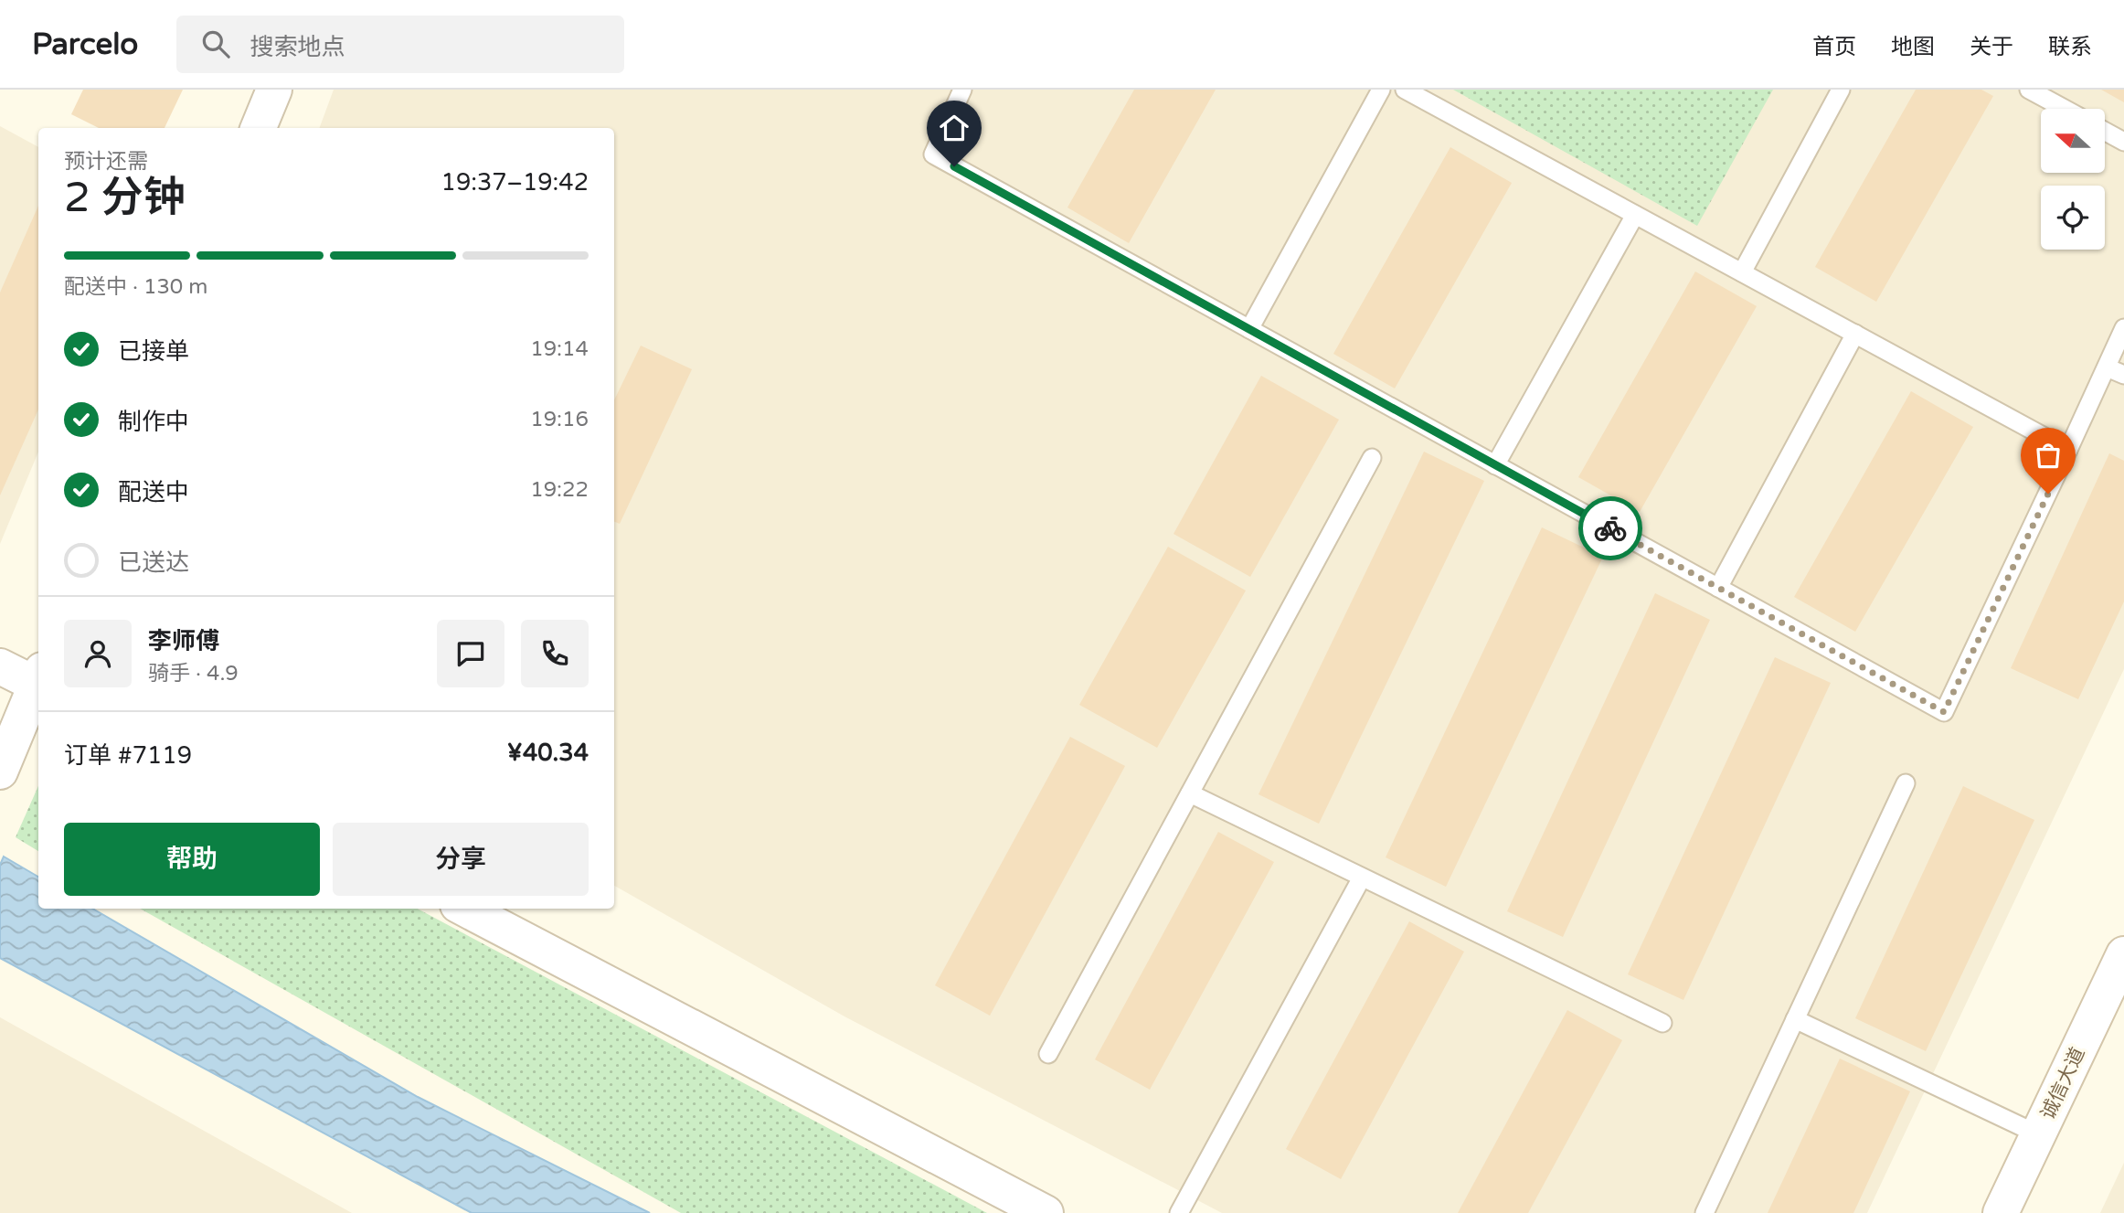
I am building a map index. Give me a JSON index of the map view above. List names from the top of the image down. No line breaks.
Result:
{"streets":{"street":["诚信大道"]},"north":"left","page":{"header":"Parcelo","search":"搜索地点","nav":["首页","地图","关于","联系"],"heading":["2 分钟","预计还需","19:37–19:42"],"panel":["李师傅","骑手 · 4.9","订单 #7119","¥40.34"],"bar":"配送中 · 130 m","list":[["已接单","19:14"],["制作中","19:16"],["配送中","19:22"],"已送达"],"buttons":["帮助","分享"]}}
